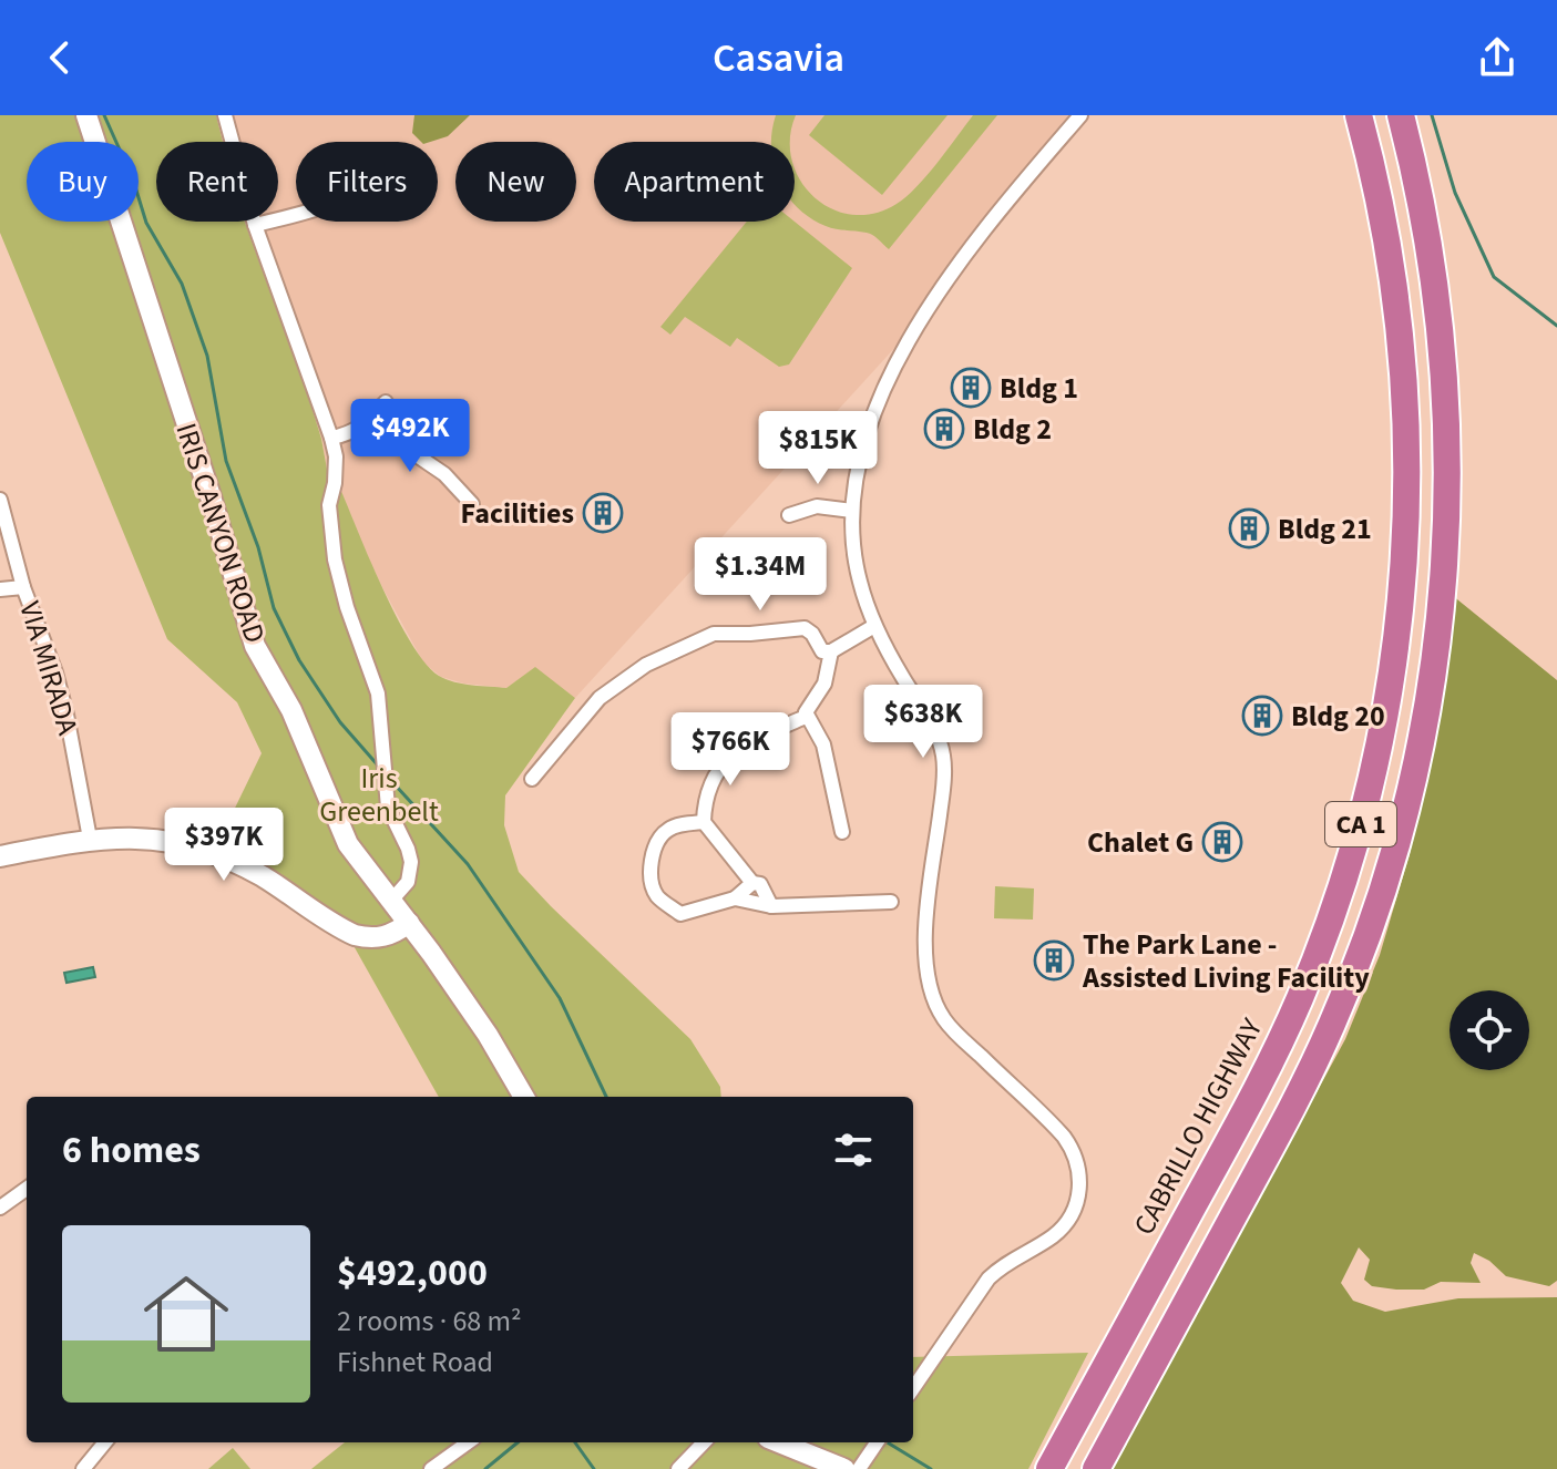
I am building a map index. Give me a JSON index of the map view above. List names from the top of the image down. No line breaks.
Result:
{"streets":{"highway":["CA 1","CABRILLO HIGHWAY"],"street":["IRIS CANYON ROAD","VIA MIRADA"]},"parks":["Iris Greenbelt"],"places":{"building":["Bldg 1","Bldg 2","Facilities","Bldg 21","Bldg 20","Chalet G","The Park Lane - Assisted Living Facility"]},"page":{"header":"Casavia","chip":["Buy","Rent","Filters","New","Apartment"],"price":["$492K","$815K","$1.34M","$638K","$766K","$397K"],"heading":"6 homes","list":[{"name":"$492,000","note":"2 rooms · 68 m² · Fishnet Road"}]}}
